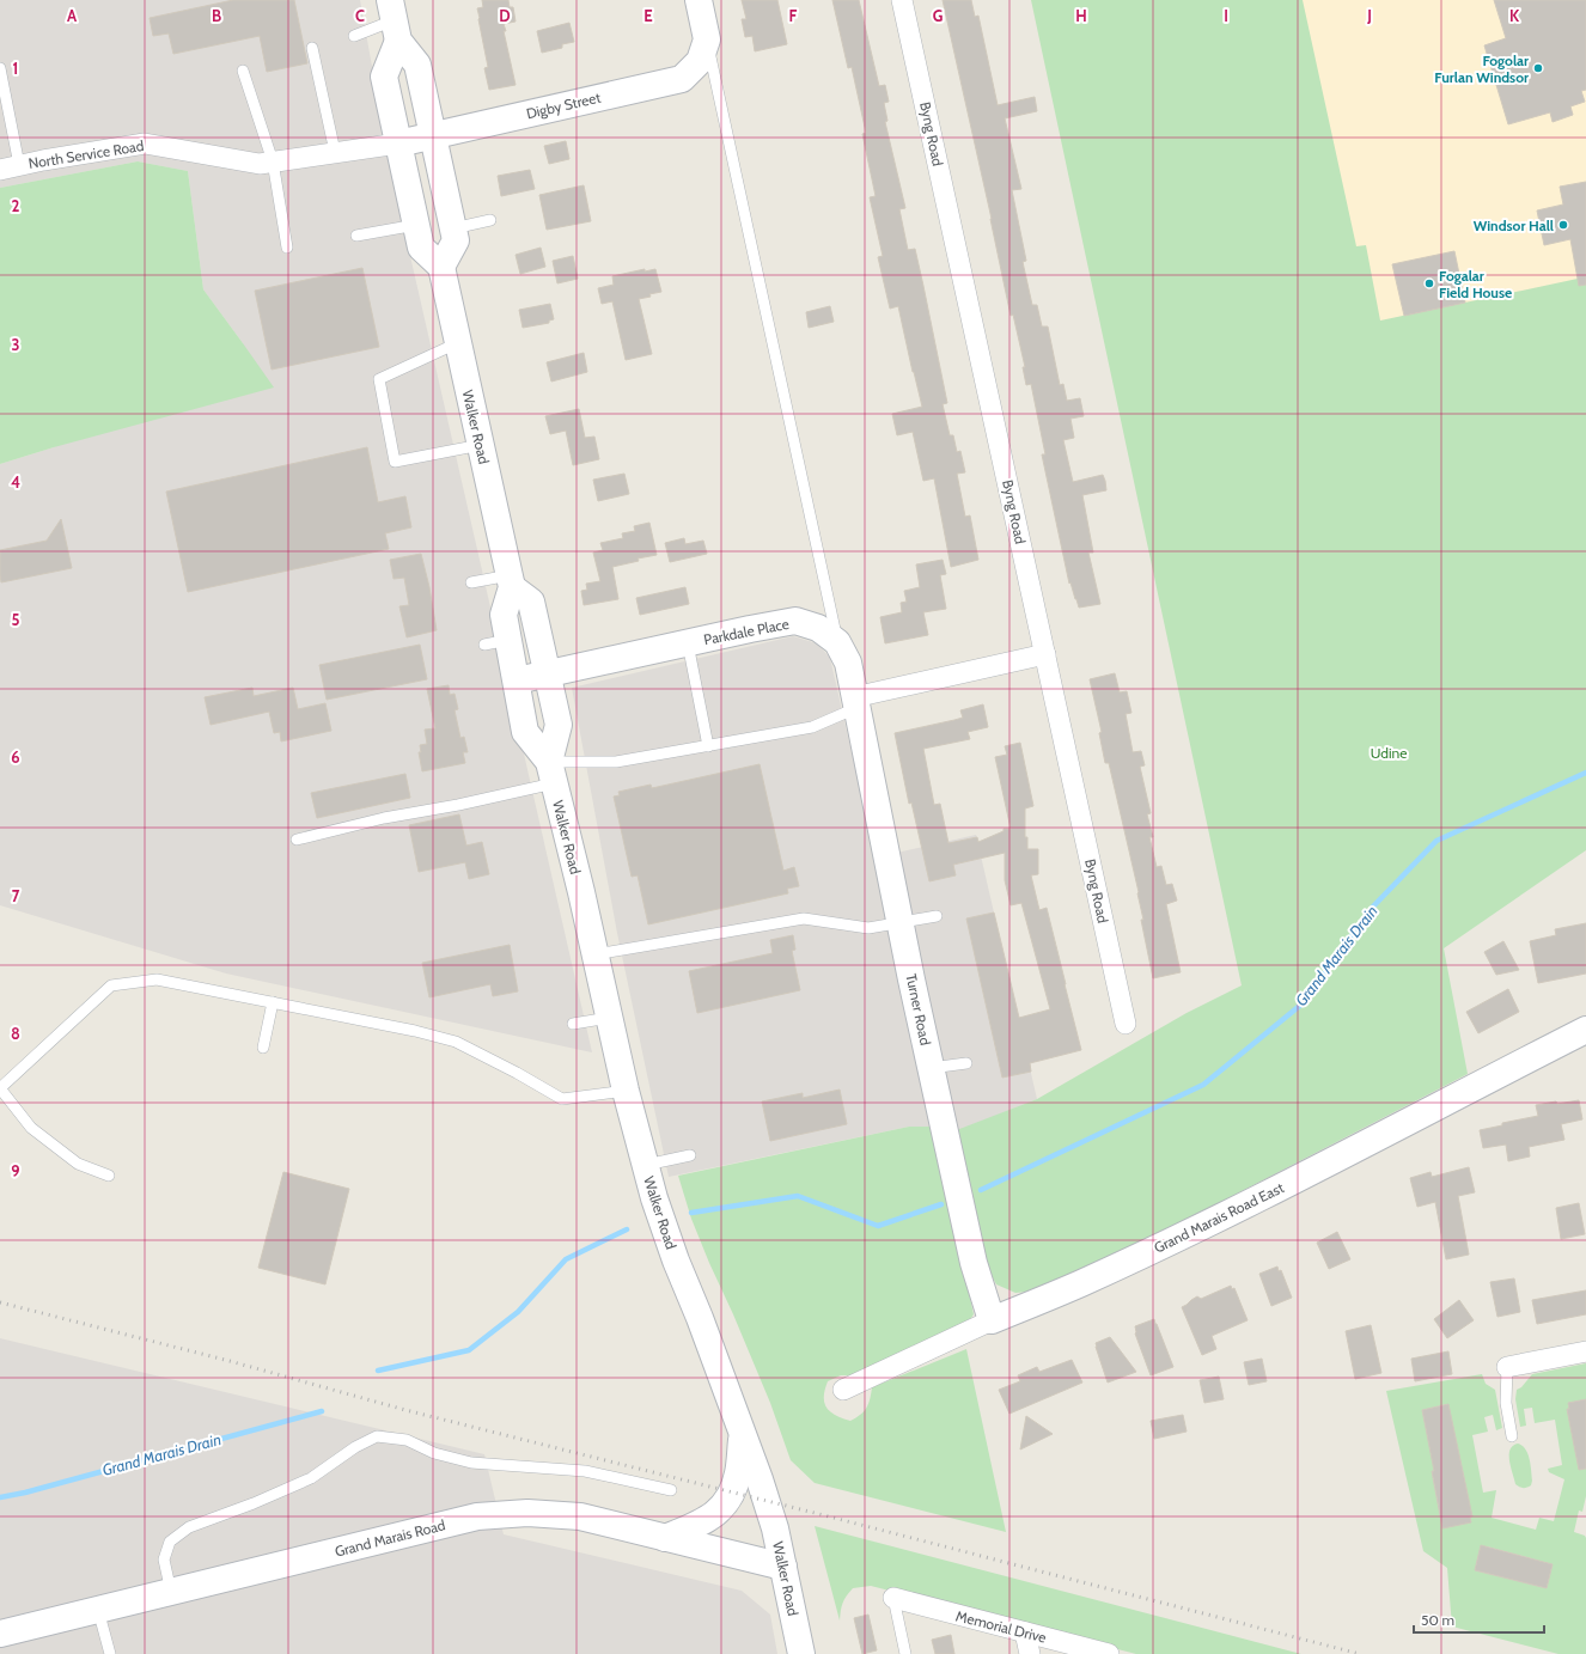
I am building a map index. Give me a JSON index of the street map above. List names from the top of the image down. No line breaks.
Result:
{"streets":{"street":["Digby Street","Byng Road","North Service Road","Walker Road","Parkdale Place","Turner Road","Grand Marais Road East","Grand Marais Road","Memorial Drive"]},"crossings":[["Digby Street","North Service Road"],["Walker Road","Parkdale Place"],["Walker Road","Grand Marais Road"],["Turner Road","Grand Marais Road East"]],"water":["Grand Marais Drain"],"parks":["Udine"],"places":["Fogolar Furlan Windsor","Windsor Hall","Fogalar Field House"],"scale_bar":"50 m","grid":{"columns":["A","B","C","D","E","F","G","H","I","J","K"],"rows":["1","2","3","4","5","6","7","8","9"]}}
